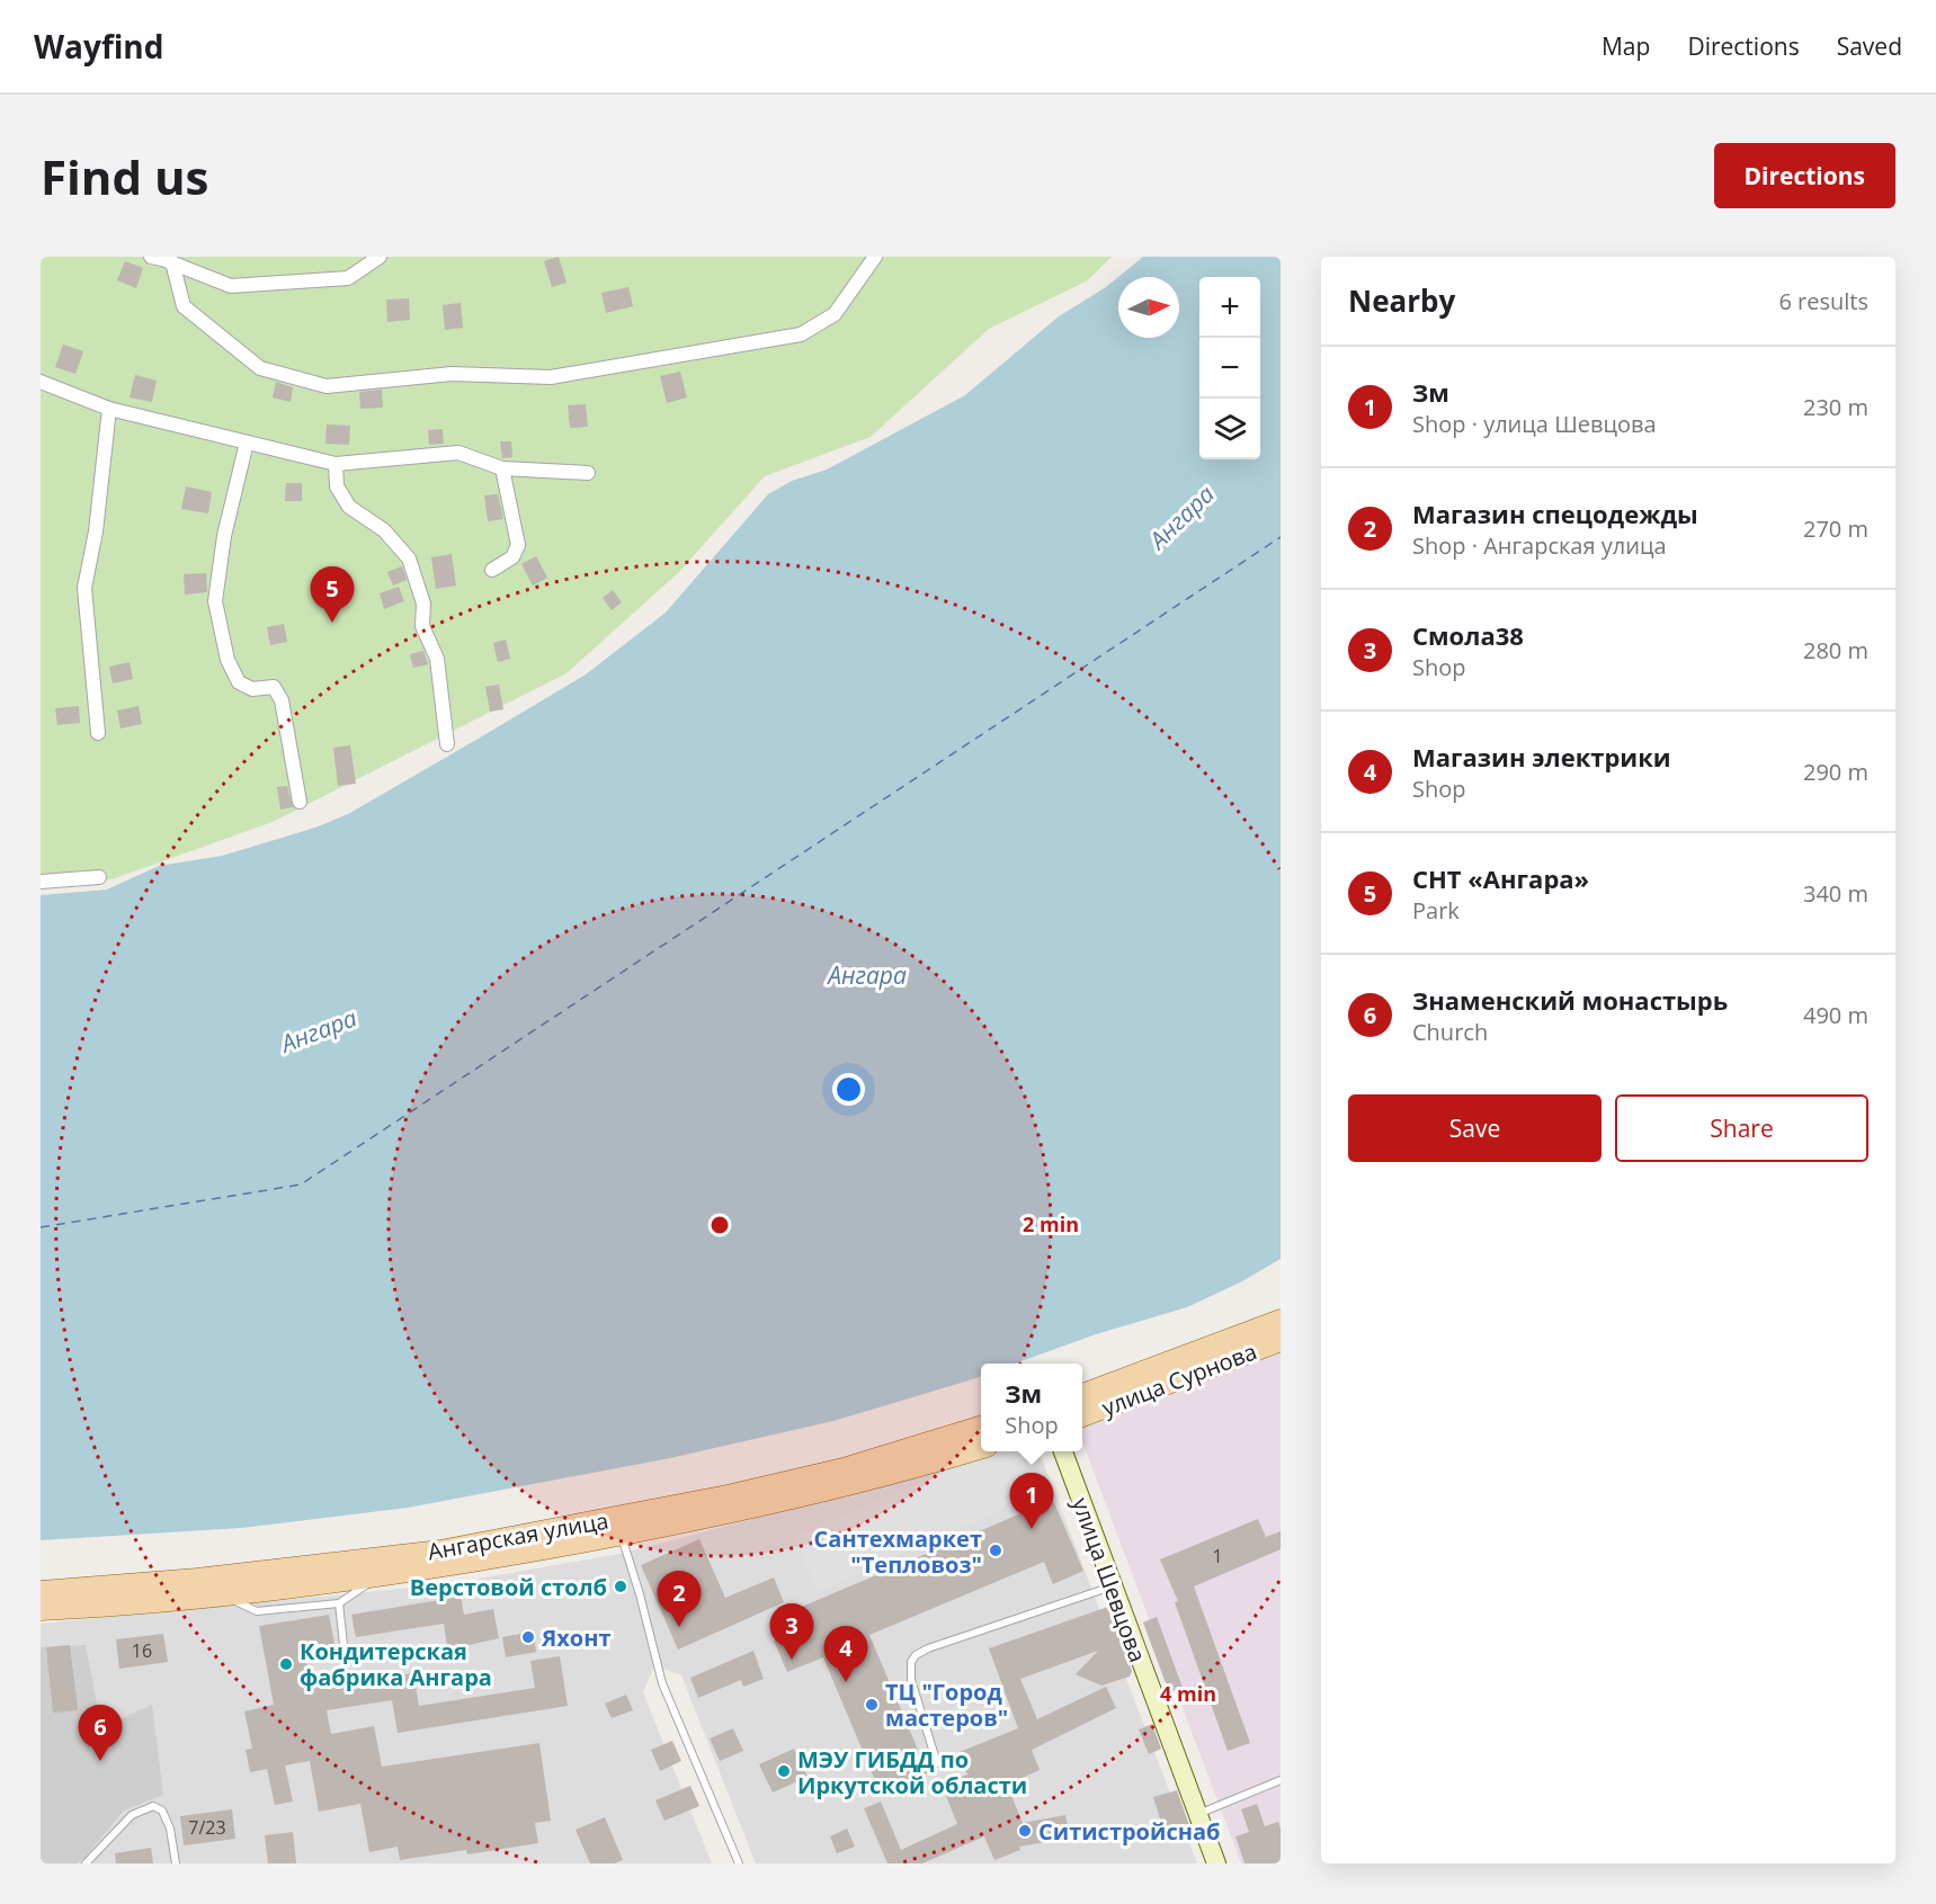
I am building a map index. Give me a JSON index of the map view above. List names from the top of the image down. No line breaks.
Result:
{"streets":{"main road":["улица Сурнова","Ангарская улица","улица Шевцова"]},"water":["Ангара"],"places":["Сантехмаркет \"Тепловоз\"","Верстовой столб","Яхонт","Кондитерская фабрика Ангара","ТЦ \"Город мастеров\"","МЭУ ГИБДД по Иркутской области","Ситистройснаб"],"house_numbers":["1","16","7/23"],"north":"right","page":{"header":"Wayfind","nav":["Map","Directions","Saved"],"buttons":["Directions",["Save","Share"]],"title":"Find us","heading":["Nearby","6 results"],"map_buttons":["+","−"],"list":[{"mark":"1","name":"Зм","note":"Shop · улица Шевцова","value":"230 m"},{"mark":"2","name":"Магазин спецодежды","note":"Shop · Ангарская улица","value":"270 m"},{"mark":"3","name":"Смола38","note":"Shop","value":"280 m"},{"mark":"4","name":"Магазин электрики","note":"Shop","value":"290 m"},{"mark":"5","name":"СНТ «Ангара»","note":"Park","value":"340 m"},{"mark":"6","name":"Знаменский монастырь","note":"Church","value":"490 m"}],"pins":["5","1","2","3","4","6"],"popup":["Зм","Shop"]},"rings":["2 min","4 min"]}
